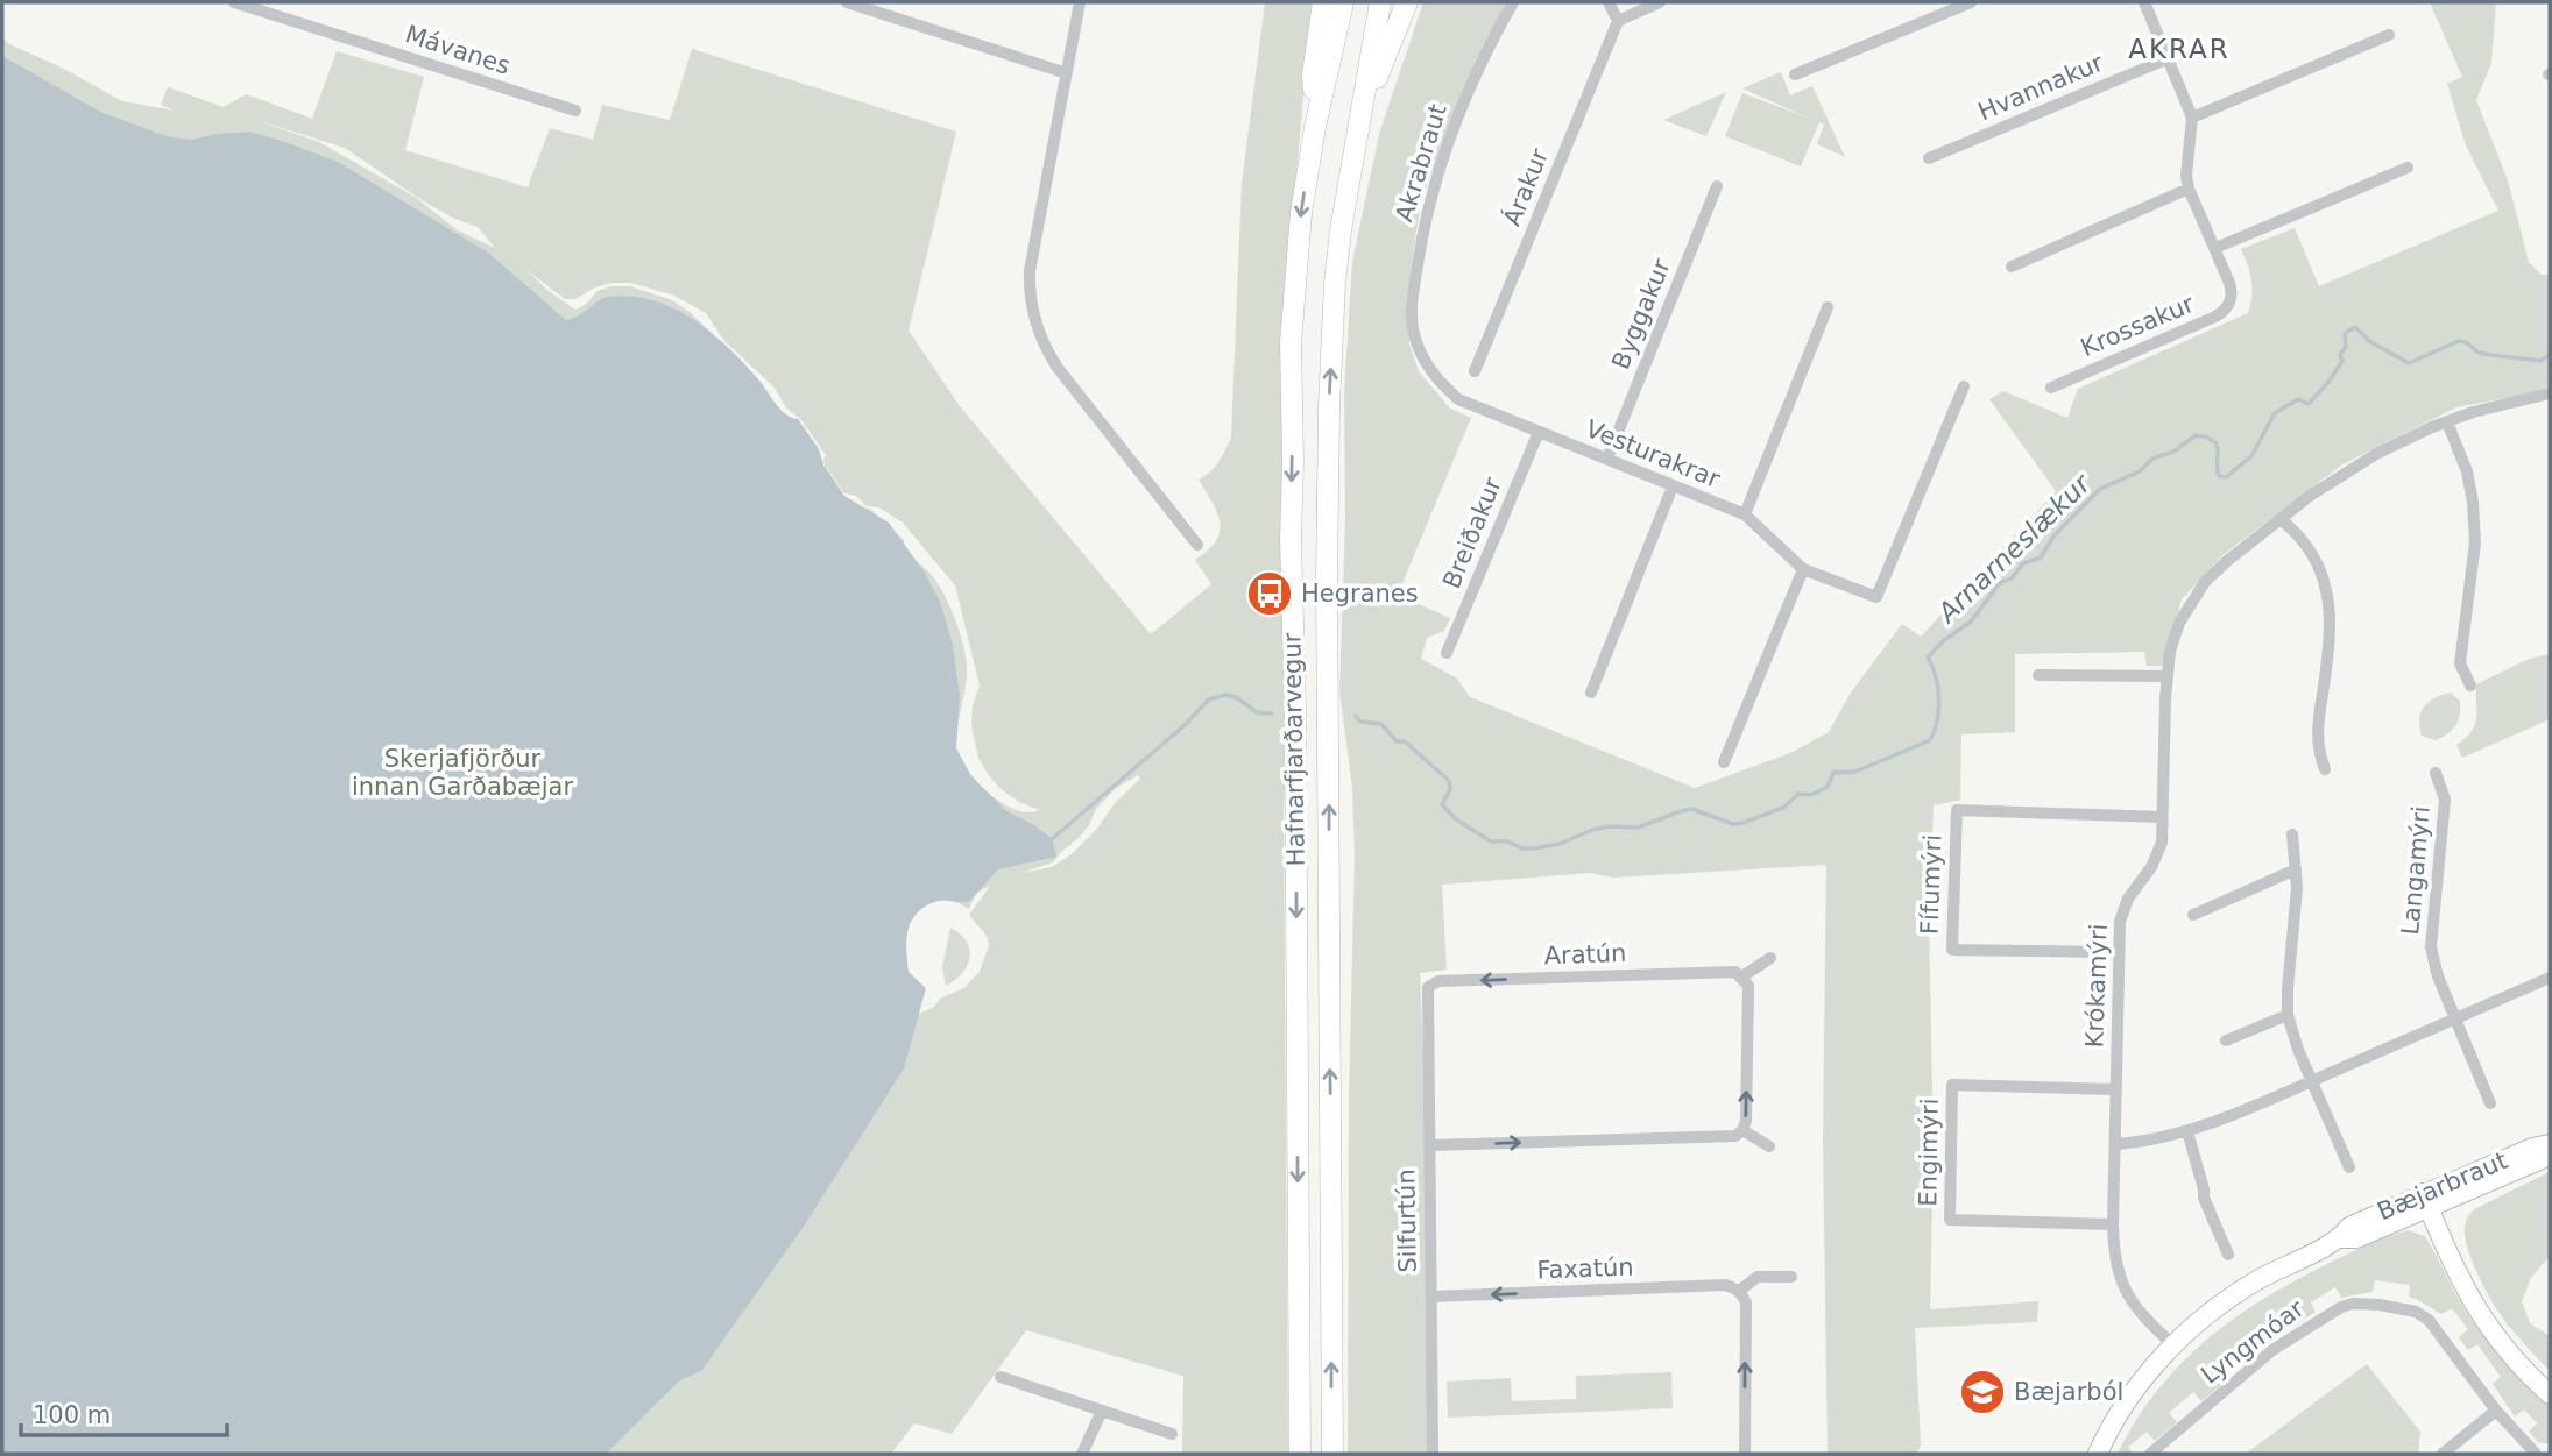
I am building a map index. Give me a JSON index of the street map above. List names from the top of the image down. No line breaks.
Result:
{"streets":{"main road":["Hafnarfjarðarvegur"],"street":["Mávanes","Hvannakur","Akrabraut","Árakur","Byggakur","Krossakur","Vesturakrar","Breiðakur","Langamýri","Fífumýri","Aratún","Krókamýri","Engimýri","Bæjarbraut","Silfurtún","Faxatún","Lyngmóar"]},"crossings":[["Akrabraut","Vesturakrar"],["Byggakur","Vesturakrar"],["Vesturakrar","Breiðakur"],["Fífumýri","Krókamýri"],["Aratún","Silfurtún"],["Krókamýri","Engimýri"],["Krókamýri","Bæjarbraut"],["Silfurtún","Faxatún"]],"one_way":["Aratún","Faxatún"],"districts":["AKRAR"],"water":["Arnarneslækur"],"parks":["Skerjafjörður innan Garðabæjar"],"places":{"bus stop":["Hegranes"],"school or university":["Bæjarból"]},"scale_bar":"100 m"}
